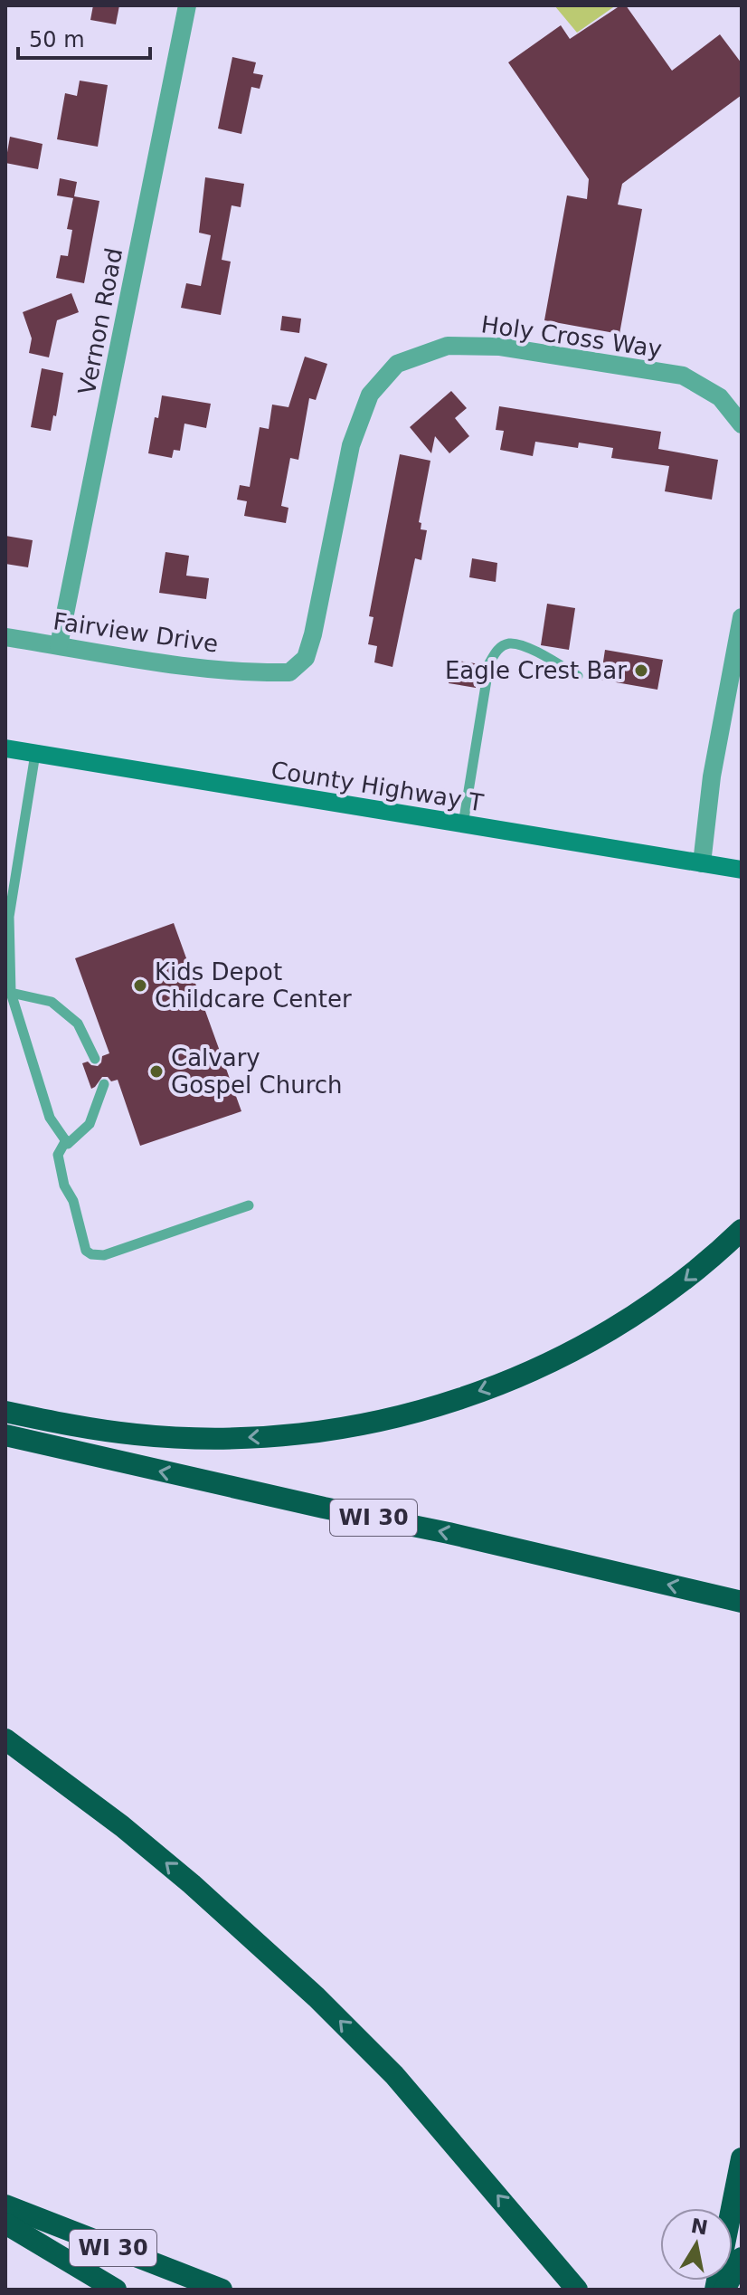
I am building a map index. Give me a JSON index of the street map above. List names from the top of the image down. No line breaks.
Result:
{"streets":{"highway":["WI 30"],"main road":["County Highway T"],"street":["Vernon Road","Holy Cross Way","Fairview Drive"]},"crossings":[["Vernon Road","Fairview Drive"],["Holy Cross Way","Fairview Drive"]],"places":["Eagle Crest Bar","Kids Depot Childcare Center","Calvary Gospel Church"],"scale_bar":"50 m","north":"top"}
